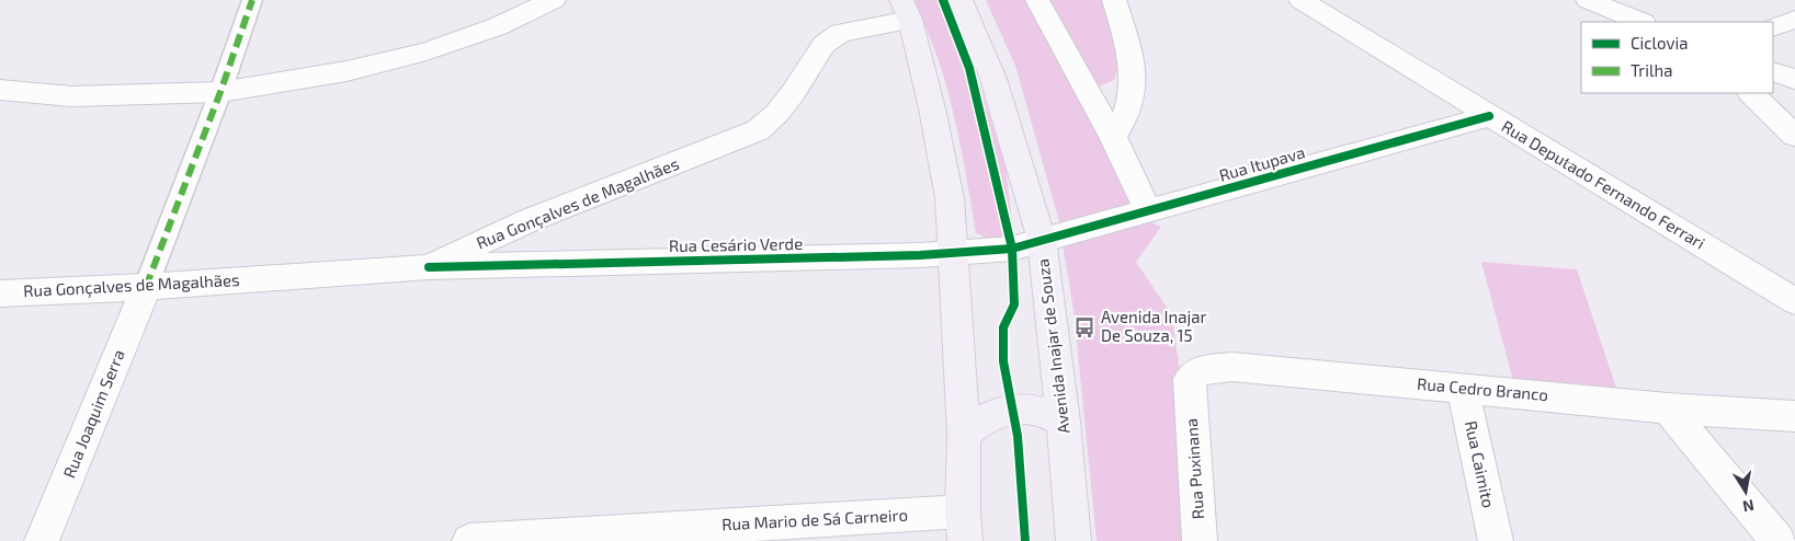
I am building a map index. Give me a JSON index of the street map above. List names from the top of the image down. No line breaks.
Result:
{"streets":{"main road":["Avenida Inajar de Souza"],"street":["Rua Itupava","Rua Deputado Fernando Ferrari","Rua Gonçalves de Magalhães","Rua Cesário Verde","Rua Cedro Branco","Rua Joaquim Serra","Rua Caimito","Rua Puxinana","Rua Mario de Sá Carneiro"]},"crossings":[["Rua Itupava","Rua Deputado Fernando Ferrari"],["Rua Itupava","Rua Cesário Verde"],["Rua Itupava","Avenida Inajar de Souza"],["Rua Gonçalves de Magalhães","Rua Cesário Verde"],["Rua Gonçalves de Magalhães","Rua Joaquim Serra"],["Rua Cesário Verde","Avenida Inajar de Souza"],["Rua Cedro Branco","Rua Caimito"],["Rua Cedro Branco","Rua Puxinana"]],"places":{"bus stop":["Avenida Inajar De Souza, 15"]},"legend":["Ciclovia","Trilha"],"north":"bottom"}
